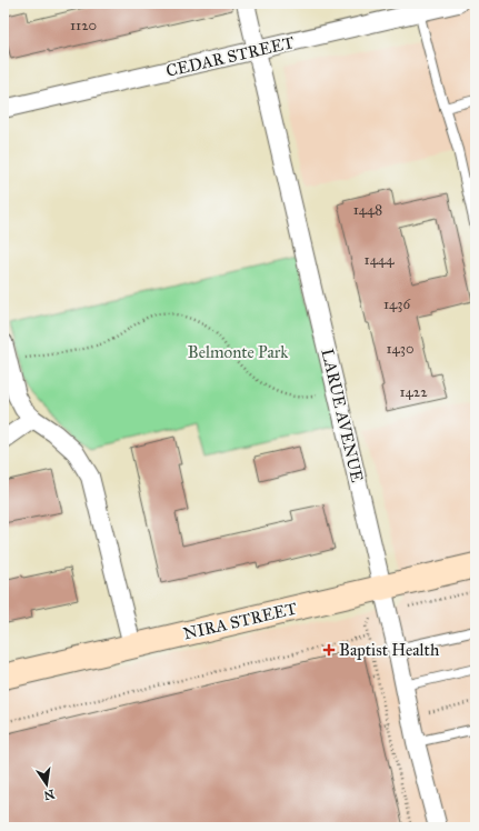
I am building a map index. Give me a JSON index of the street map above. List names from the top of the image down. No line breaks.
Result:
{"streets":{"street":["CEDAR STREET","LARUE AVENUE","NIRA STREET"]},"crossings":[["CEDAR STREET","LARUE AVENUE"],["LARUE AVENUE","NIRA STREET"]],"parks":["Belmonte Park"],"places":{"health":["Baptist Health"]},"house_numbers":["1120","1448","1444","1436","1430","1422"],"north":"bottom"}
